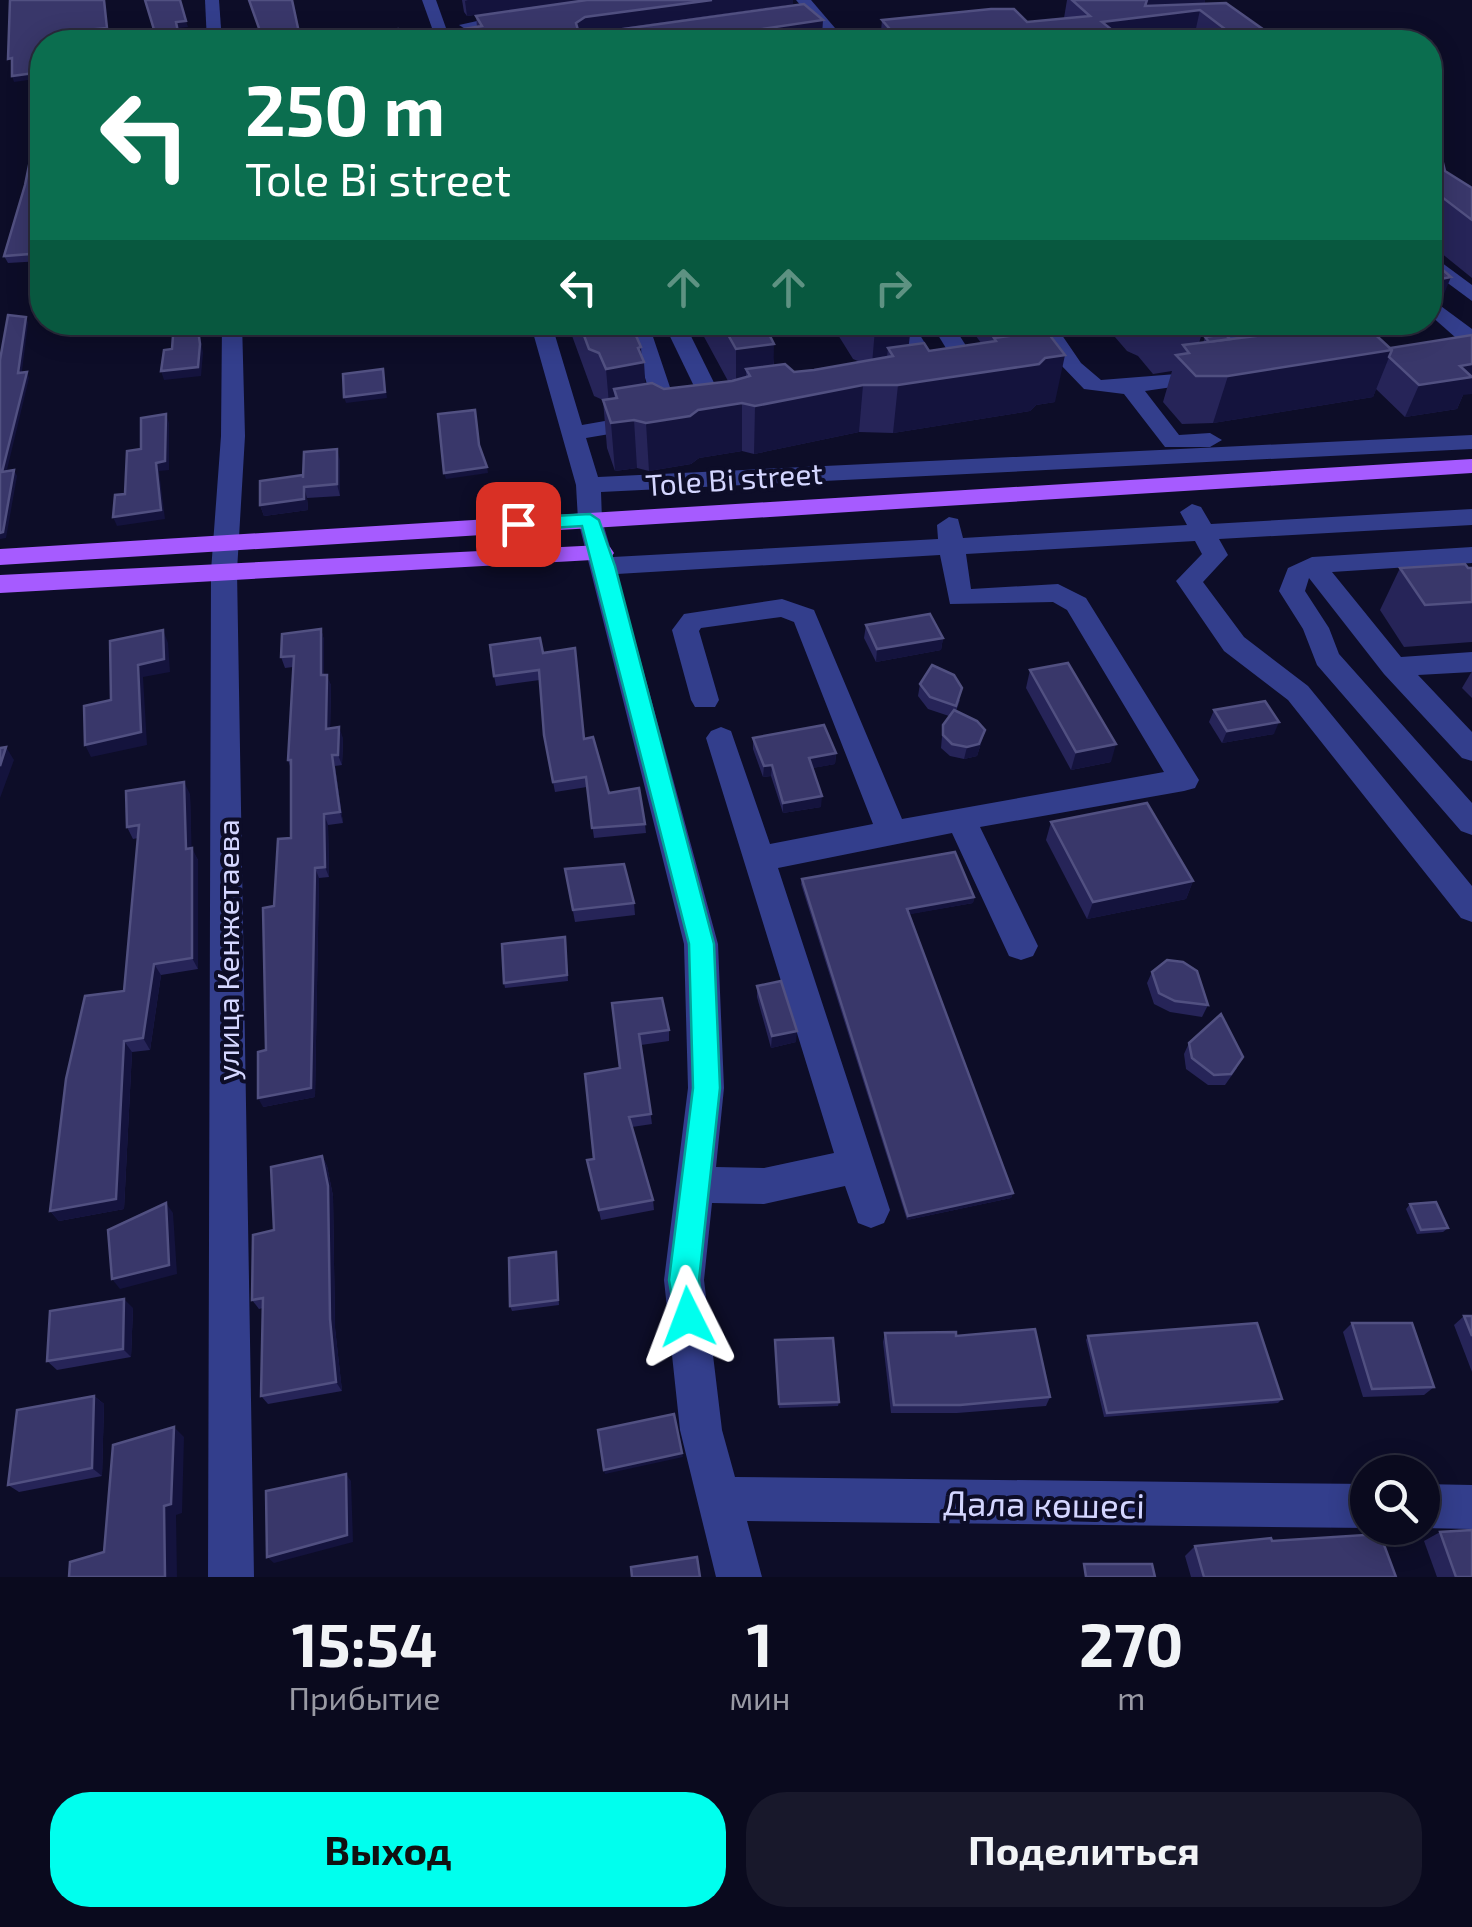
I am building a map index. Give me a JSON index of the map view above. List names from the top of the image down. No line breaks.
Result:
{"streets":{"main road":["Tole Bi street"],"street":["улица Кенжетаева","Дала көшесі"]},"crossings":[["Tole Bi street","улица Кенжетаева"]],"page":{"turn":["250 m","Tole Bi street"],"eta":["15:54","Прибытие","1","мин","270","m"],"buttons":["Выход","Поделиться"]}}
